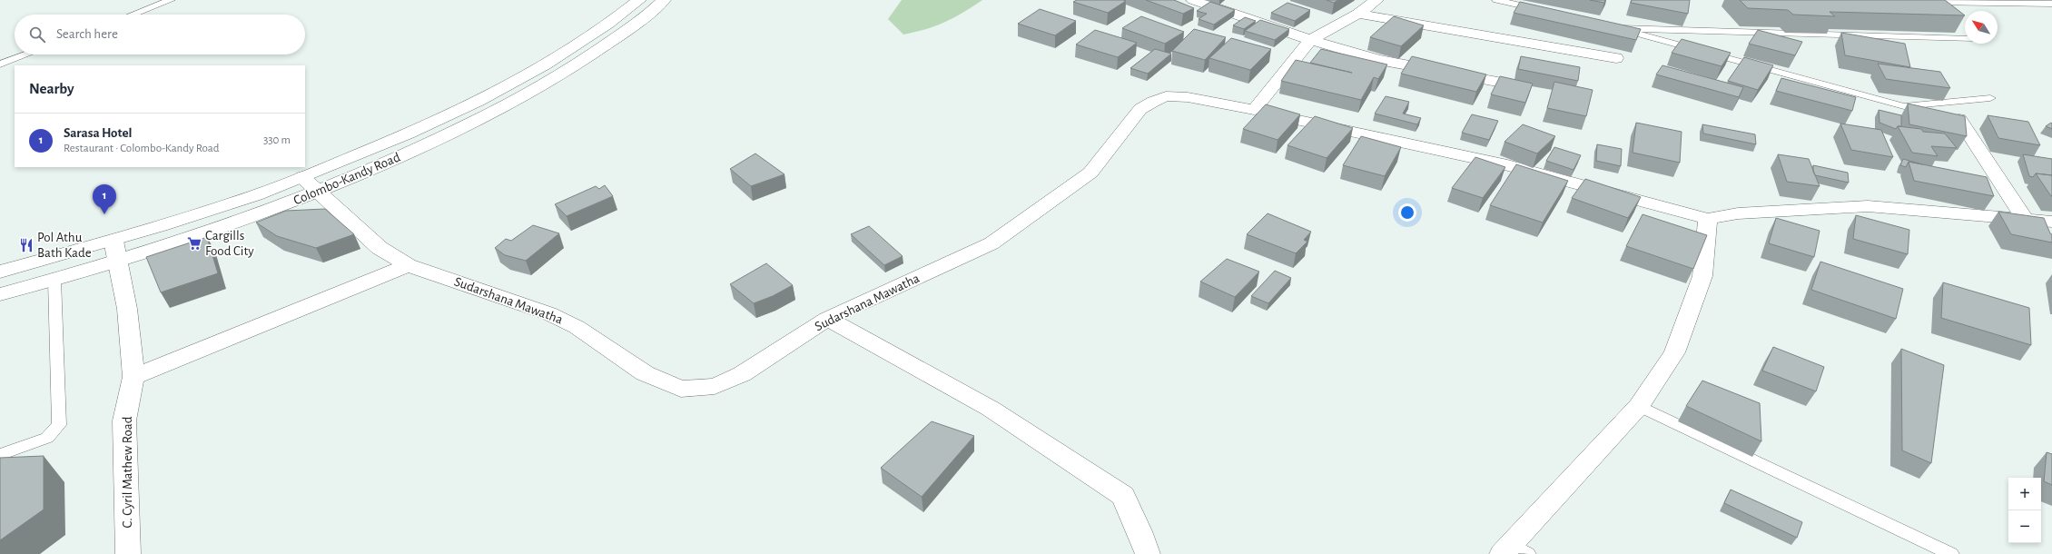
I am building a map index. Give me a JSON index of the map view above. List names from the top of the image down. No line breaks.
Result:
{"streets":{"main road":["Colombo-Kandy Road","Sudarshana Mawatha","C. Cyril Mathew Road"]},"crossings":[["Colombo-Kandy Road","Sudarshana Mawatha"],["Colombo-Kandy Road","C. Cyril Mathew Road"]],"places":{"supermarket":["Cargills Food City"],"restaurant":["Pol Athu Bath Kade"]},"north":"top left","page":{"search":"Search here","heading":"Nearby","list":[{"mark":"1","name":"Sarasa Hotel","note":"Restaurant · Colombo-Kandy Road","value":"330 m"}],"pins":"1","map_buttons":["+","−"]}}
